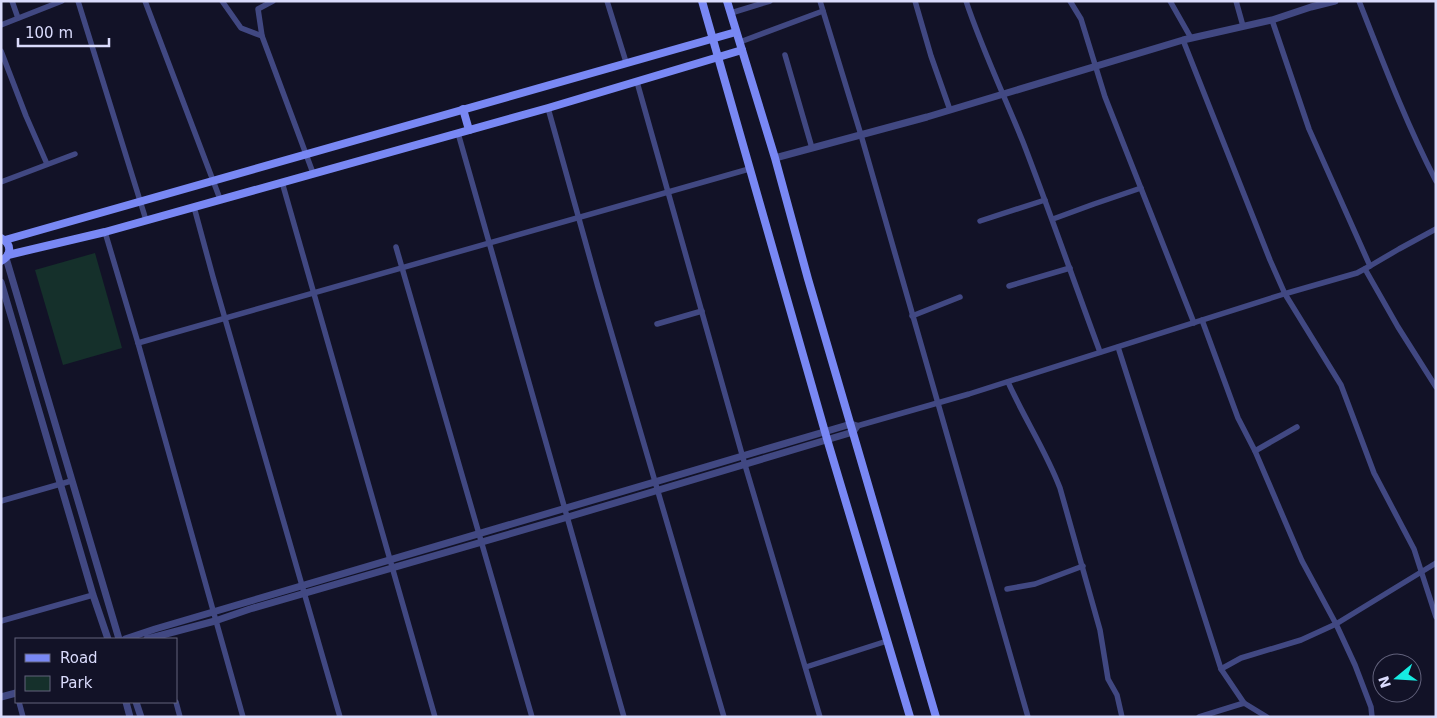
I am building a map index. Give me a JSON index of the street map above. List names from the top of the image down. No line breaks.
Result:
{"legend":["Road","Park"],"scale_bar":"100 m","north":"left"}
